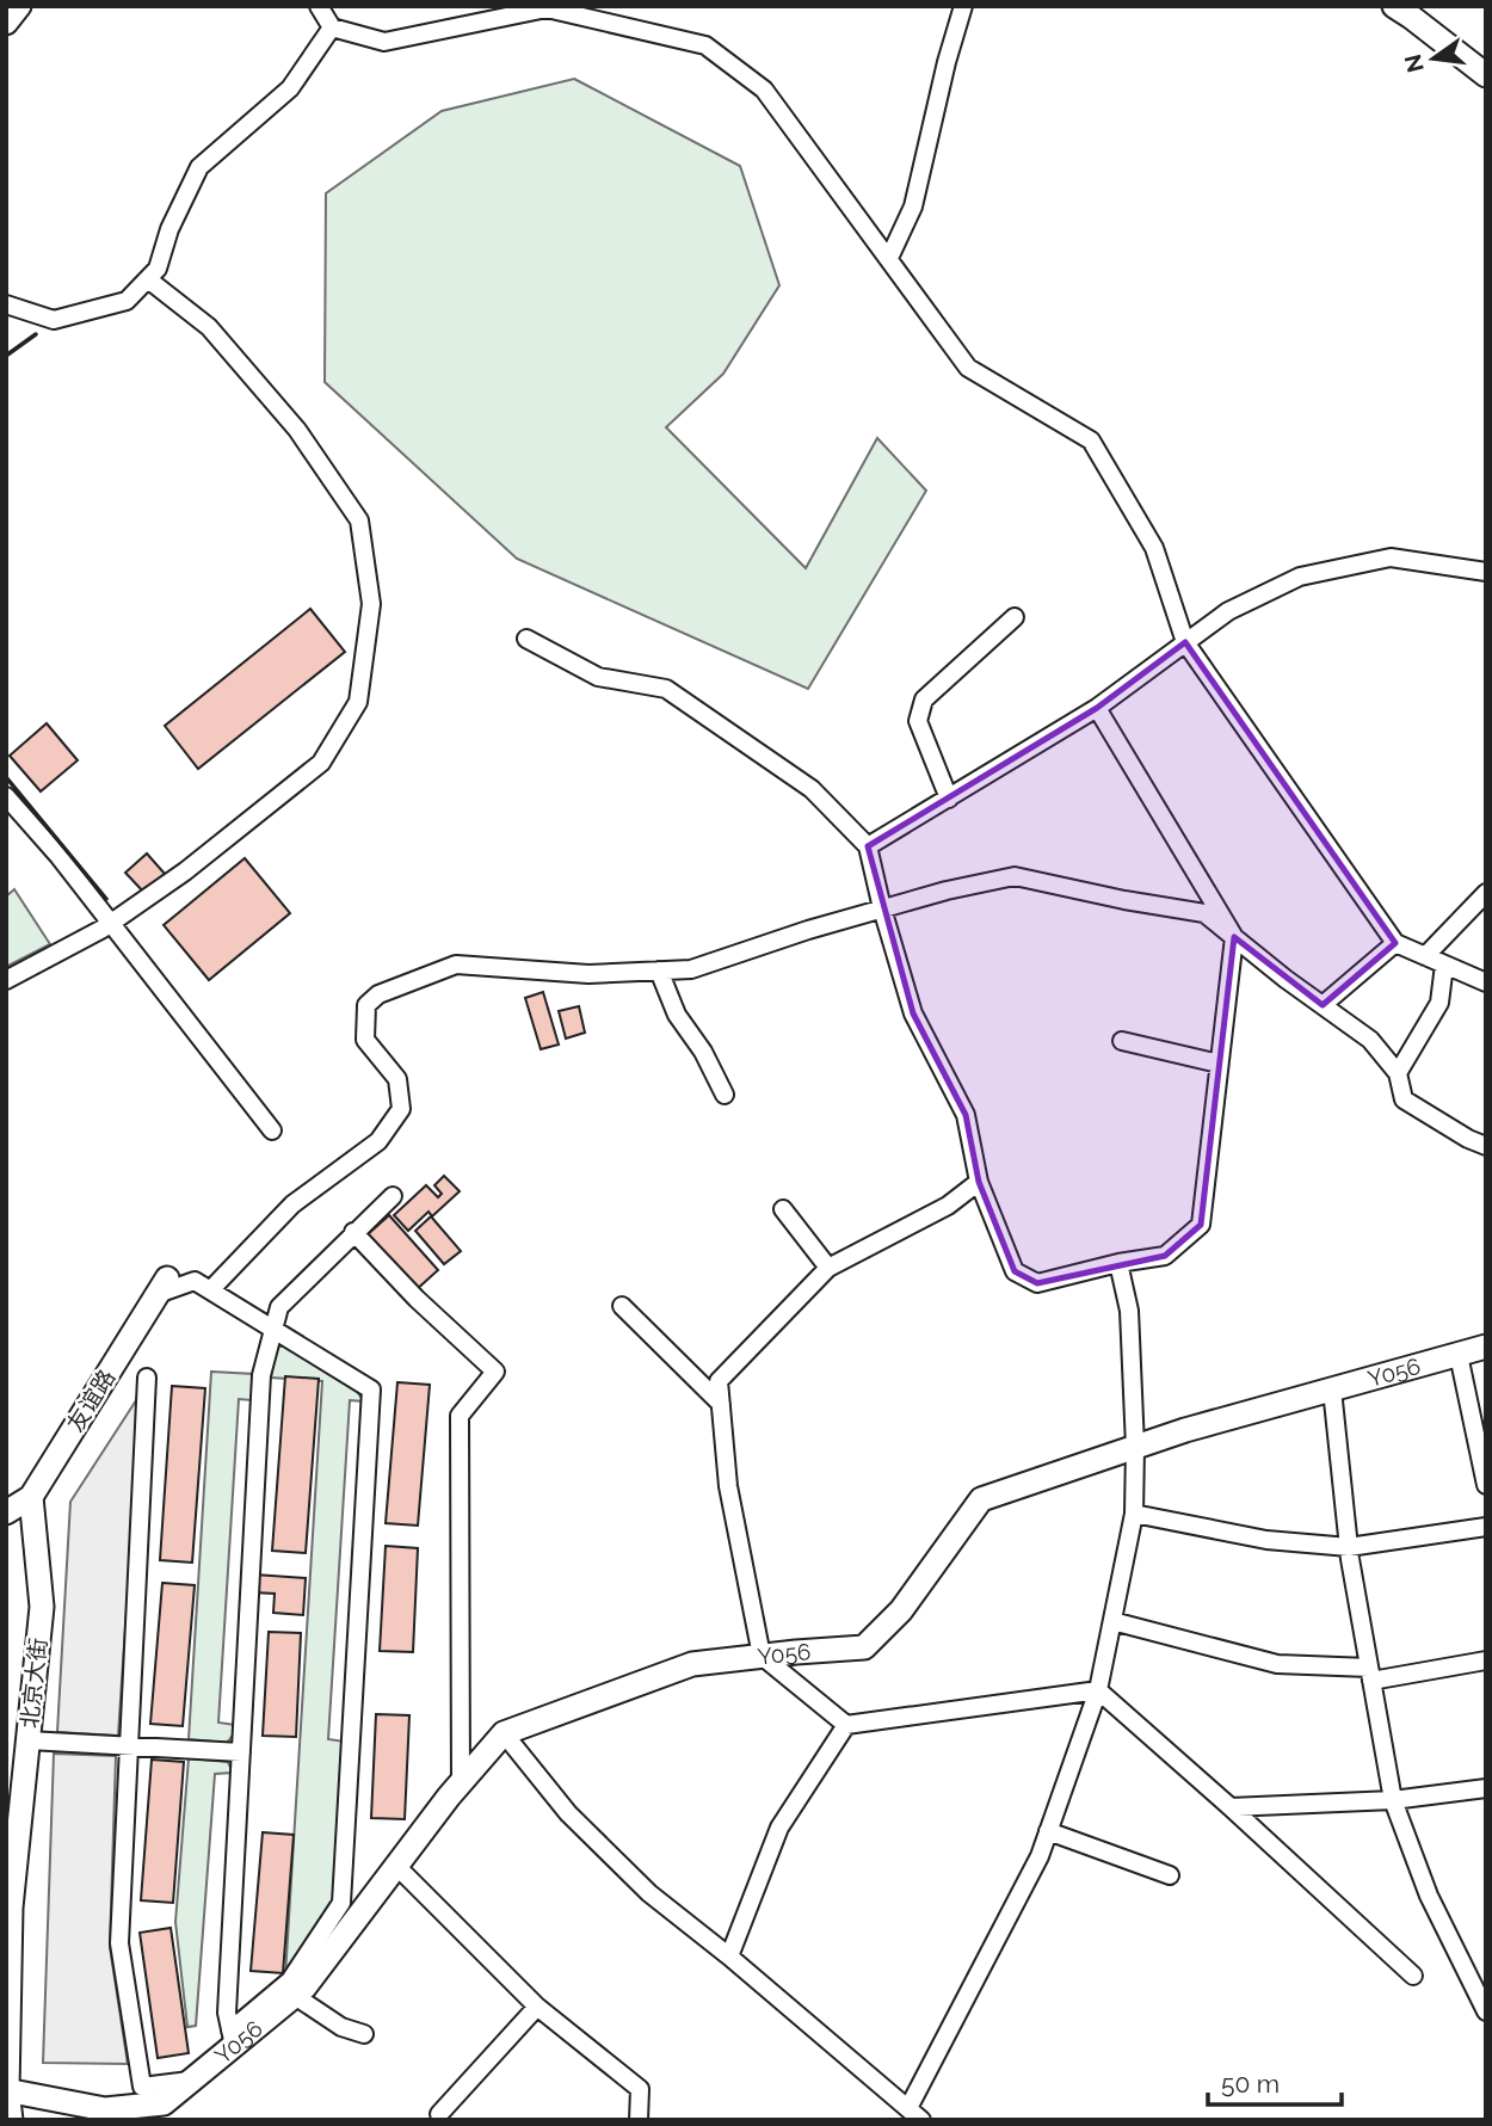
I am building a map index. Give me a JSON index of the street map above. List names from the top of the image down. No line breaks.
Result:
{"streets":{"street":["Y056","友谊路","北京大街"]},"crossings":[["Y056","北京大街"],["友谊路","北京大街"]],"scale_bar":"50 m","north":"left"}
